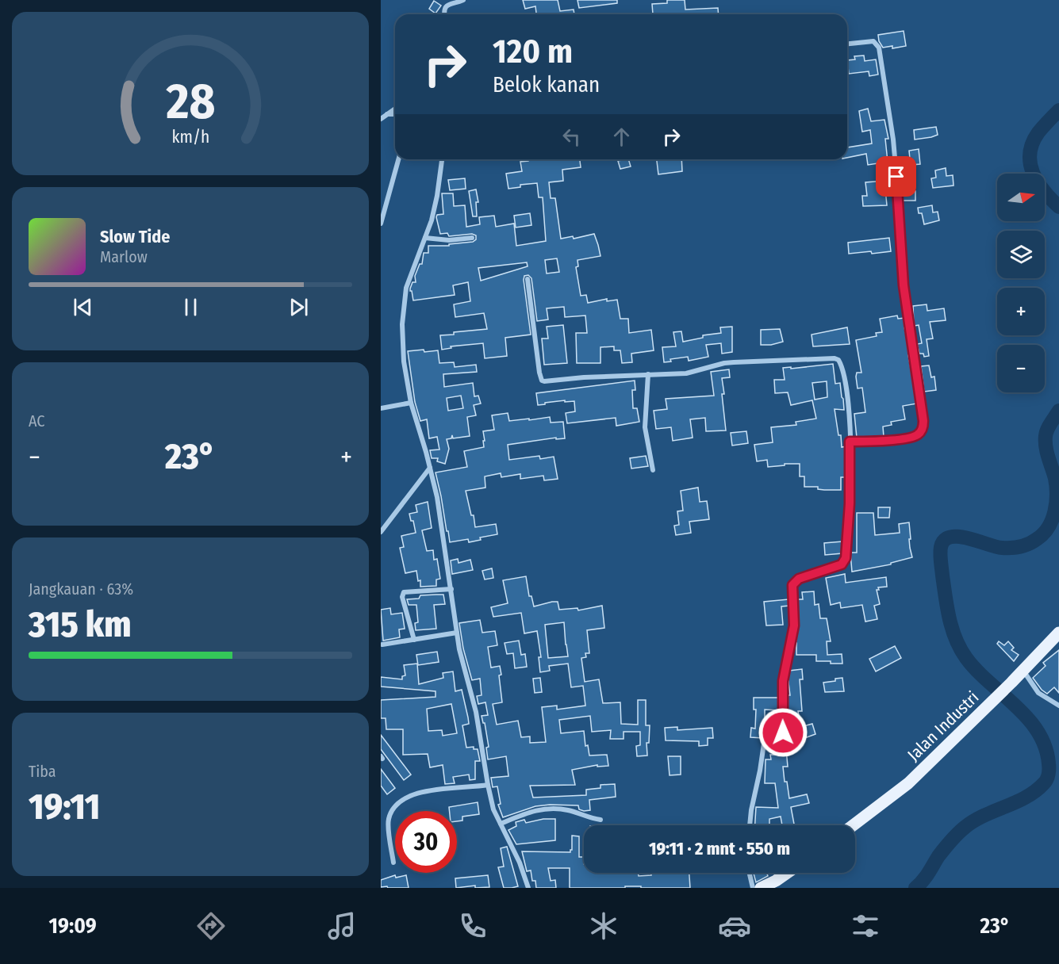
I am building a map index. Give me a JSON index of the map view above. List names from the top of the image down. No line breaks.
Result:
{"streets":{"main road":["Jalan Industri"]},"north":"right","page":{"turn":["120 m","Belok kanan"],"map_buttons":["+","−"],"song":["Slow Tide","Marlow"],"tile":["AC",["Jangkauan · 63%","315 km"],["Tiba","19:11"]],"heat":["−","23°","+"],"limit":"30","trip":"19:11 · 2 mnt · 550 m","tabs":["19:09","23°"],"gauge":["28","km/h"]}}
